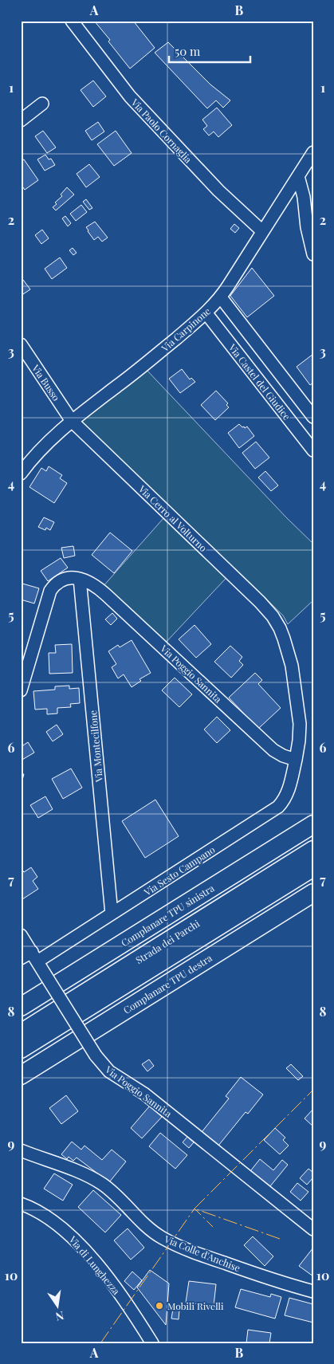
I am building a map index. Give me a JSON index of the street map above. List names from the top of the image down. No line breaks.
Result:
{"streets":{"highway":["Complanare TPU sinistra","Strada dei Parchi","Complanare TPU destra"],"street":["Via Paolo Cornaglia","Via Carpinone","Via Castel del Giudice","Via Busso","Via Cerro al Volturno","Via Poggio Sannita","Via Montecilfone","Via Sesto Campano","Via Colle d'Anchise","Via di Lunghezza"]},"crossings":[["Via Paolo Cornaglia","Via Carpinone"],["Via Carpinone","Via Castel del Giudice"],["Via Carpinone","Via Busso"],["Via Carpinone","Via Cerro al Volturno"],["Via Busso","Via Cerro al Volturno"],["Via Cerro al Volturno","Via Poggio Sannita"],["Via Cerro al Volturno","Via Sesto Campano"],["Via Poggio Sannita","Via Montecilfone"],["Via Poggio Sannita","Via Sesto Campano"],["Via Montecilfone","Via Sesto Campano"]],"places":["Mobili Rivelli"],"scale_bar":"50 m","north":"bottom","grid":{"columns":["A","B"],"rows":["1","2","3","4","5","6","7","8","9","10"]}}
